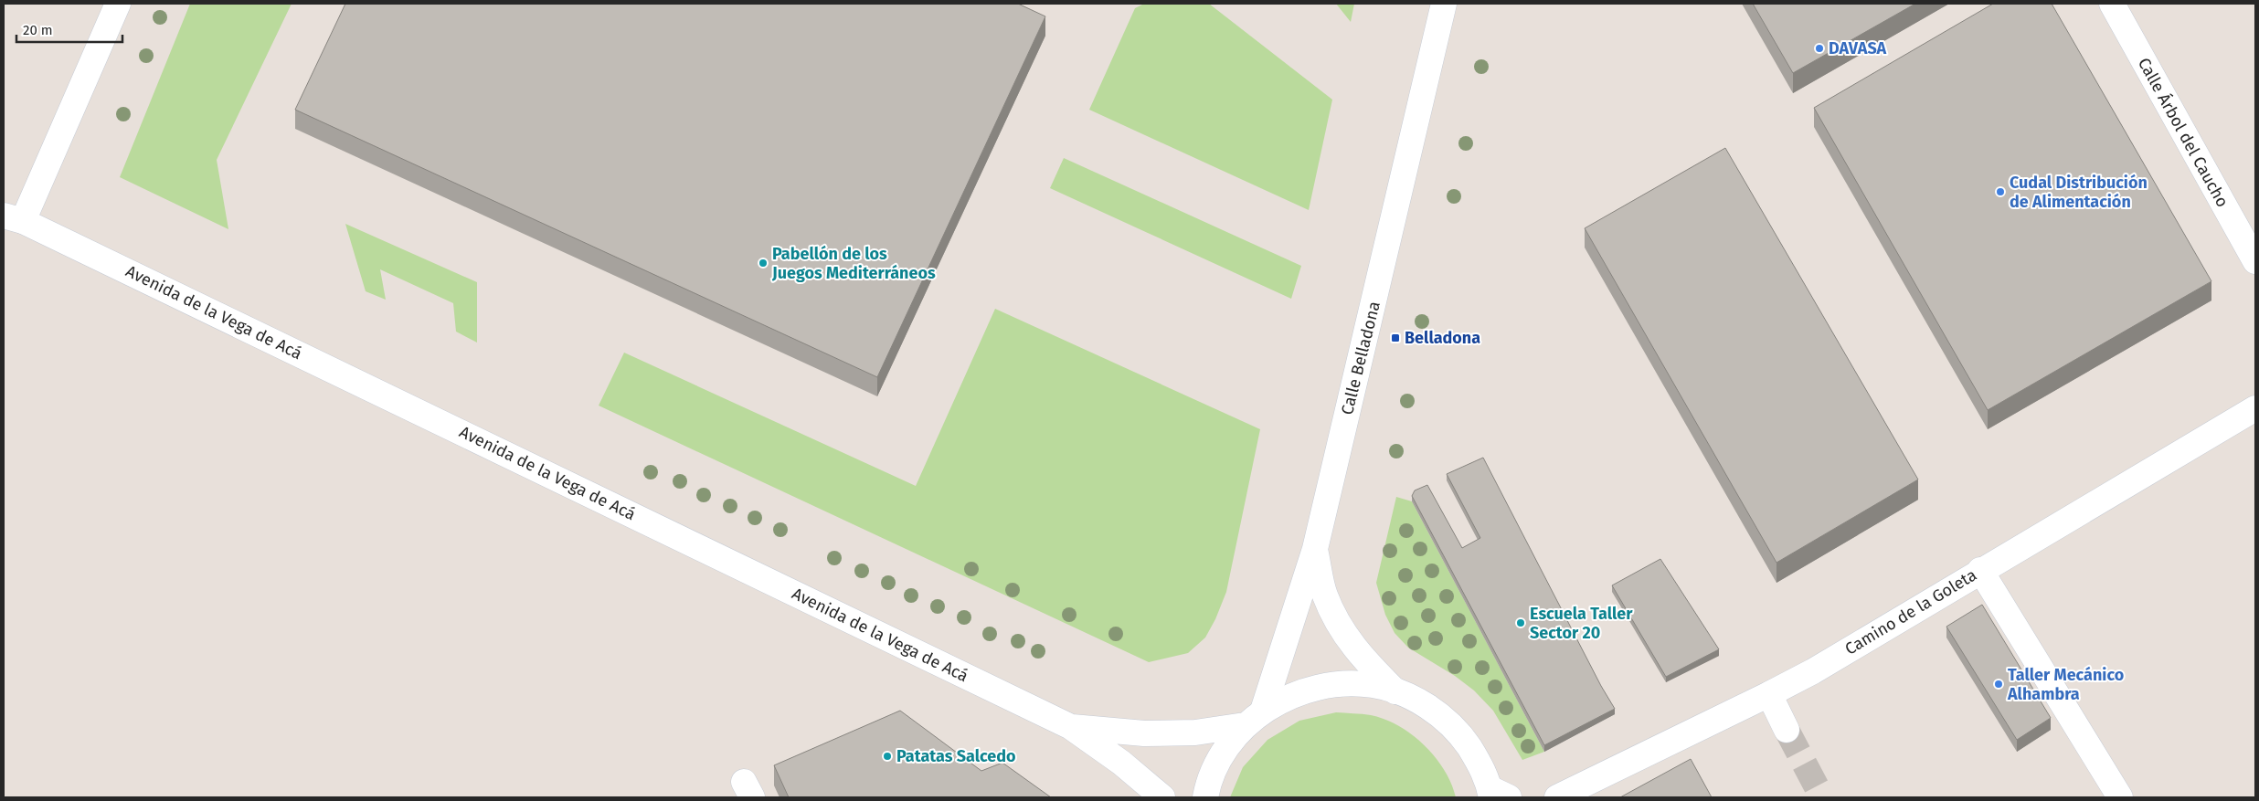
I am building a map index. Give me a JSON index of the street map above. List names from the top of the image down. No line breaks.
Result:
{"streets":{"street":["Calle Árbol del Caucho","Avenida de la Vega de Acá","Calle Belladona","Camino de la Goleta"]},"places":{"other":["DAVASA","Cudal Distribución de Alimentación","Pabellón de los Juegos Mediterráneos","Escuela Taller Sector 20","Taller Mecánico Alhambra","Patatas Salcedo"],"transit":["Belladona"]},"scale_bar":"20 m"}
